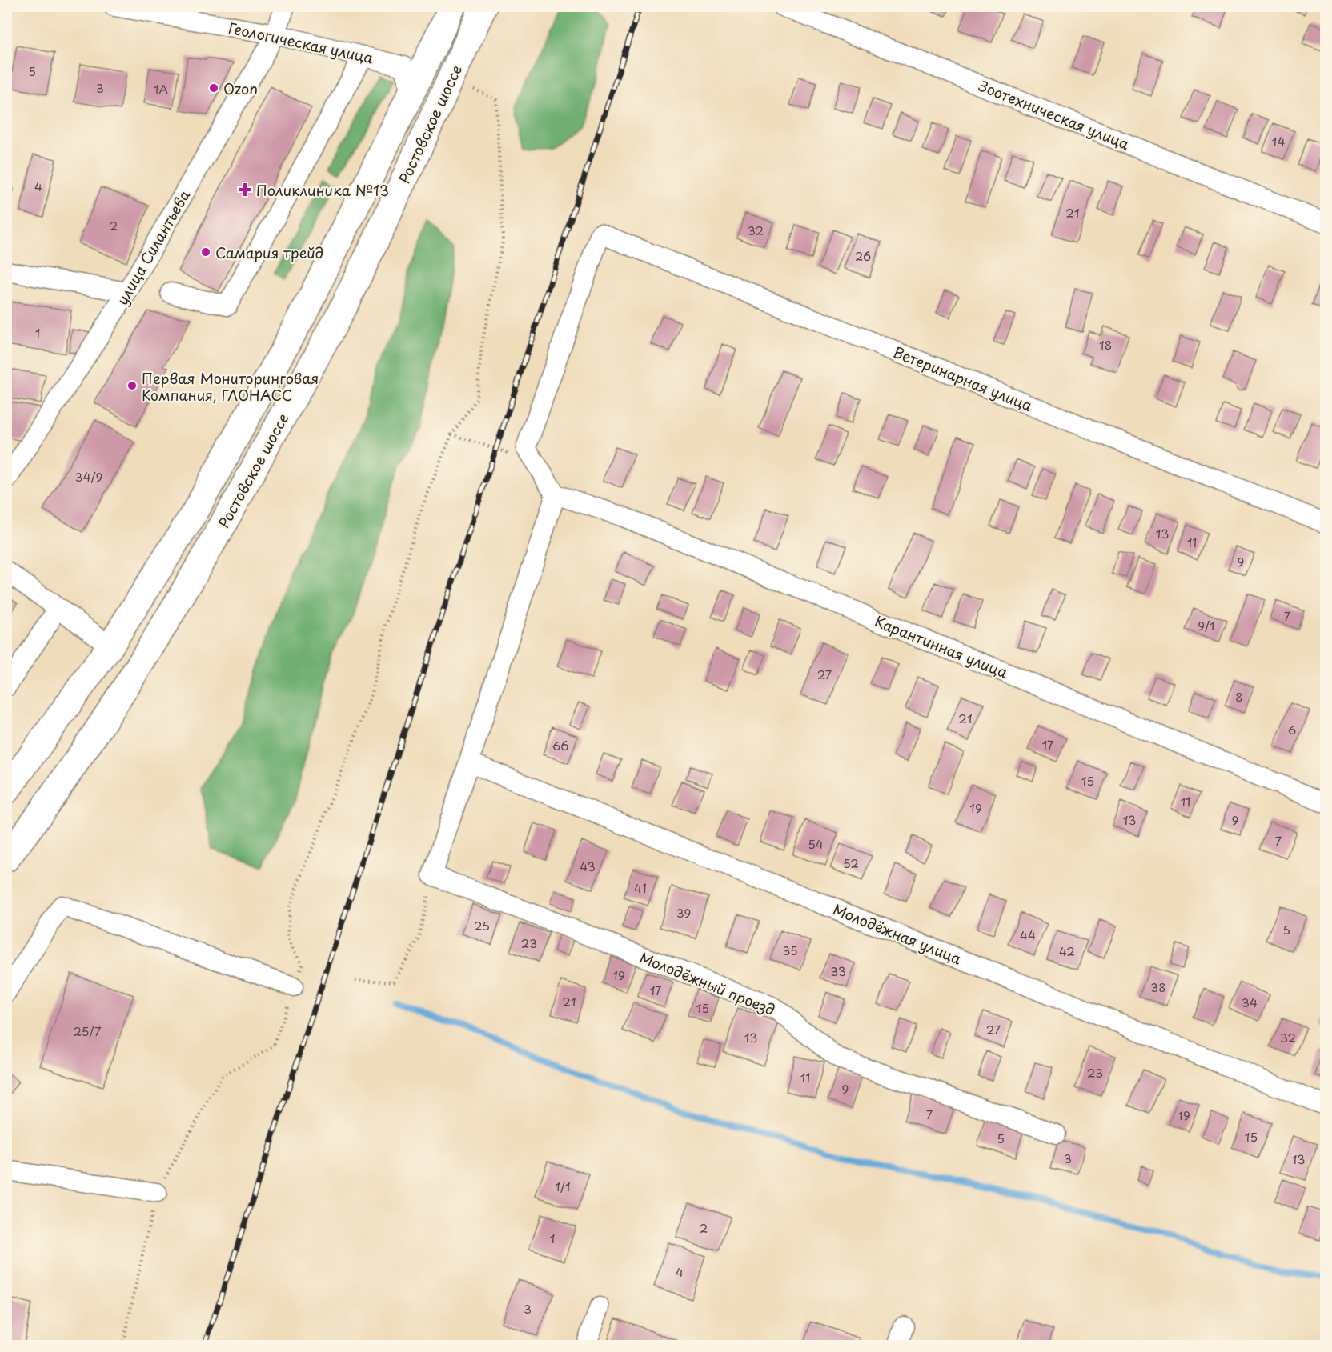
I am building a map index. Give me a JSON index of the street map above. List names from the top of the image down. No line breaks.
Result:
{"streets":{"highway":["Ростовское шоссе"],"street":["Геологическая улица","Зоотехническая улица","улица Силантьева","Ветеринарная улица","Карантинная улица","Молодёжная улица","Молодёжный проезд"]},"crossings":[["Геологическая улица","Ростовское шоссе"],["Геологическая улица","улица Силантьева"]],"places":{"other":["Ozon","Самария трейд","Первая Мониторинговая Компания, ГЛОНАСС"],"health":["Поликлиника №13"]},"house_numbers":["5","3","1А","14","4","21","2","32","26","1","18","34/9","13","11","9","7","9/1","27","8","21","6","17","66","15","11","19","13","9","7","54","52","43","41","39","25","5","44","23","35","42","33","19","38","17","21","34","15","27","25/7","13","32","23","11","9","7","19","15","5","3","13","1/1","2","1","4","3"]}
